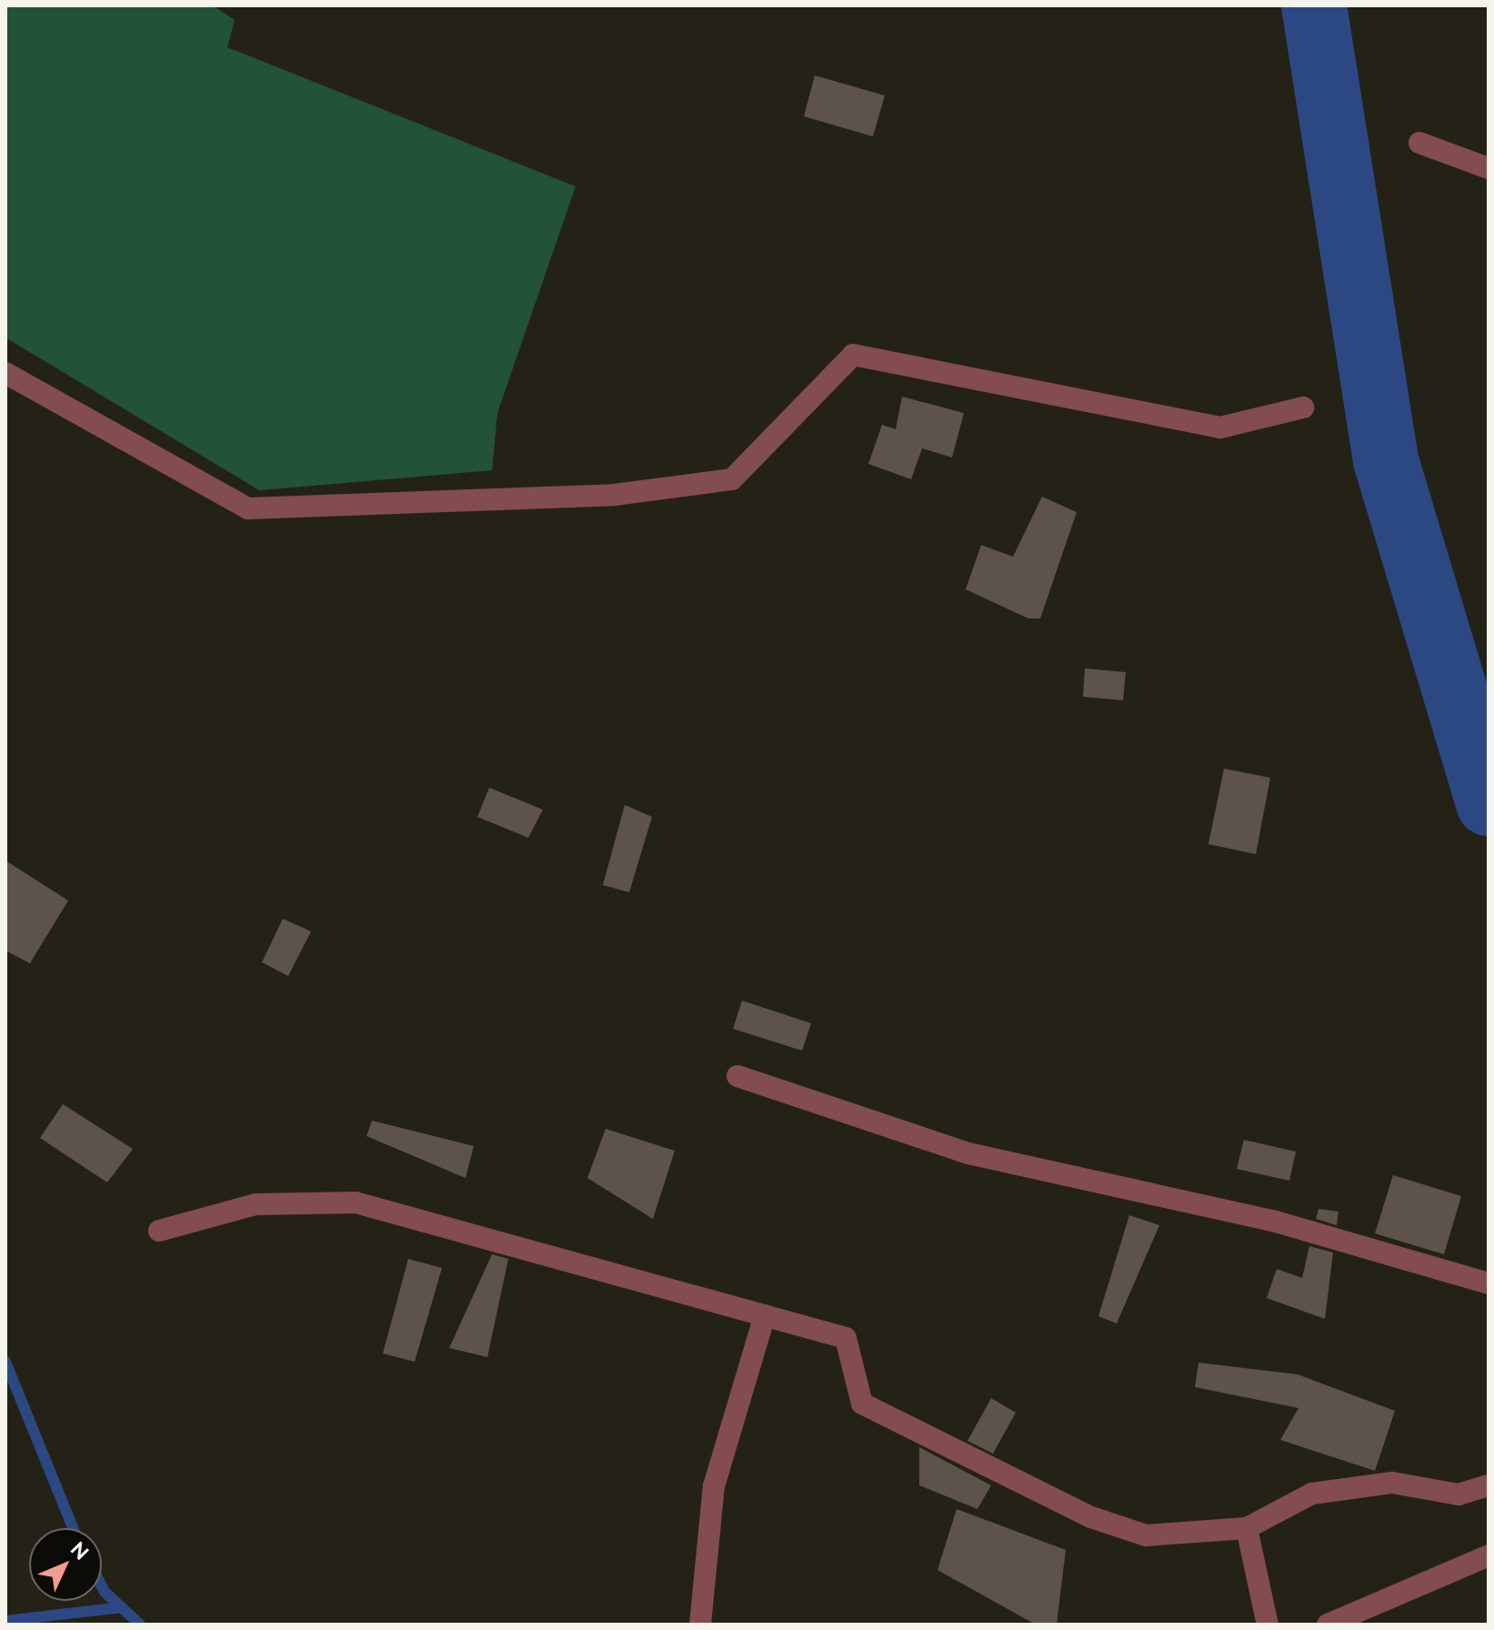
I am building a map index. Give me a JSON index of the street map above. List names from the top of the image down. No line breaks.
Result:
{"north":"top right"}
